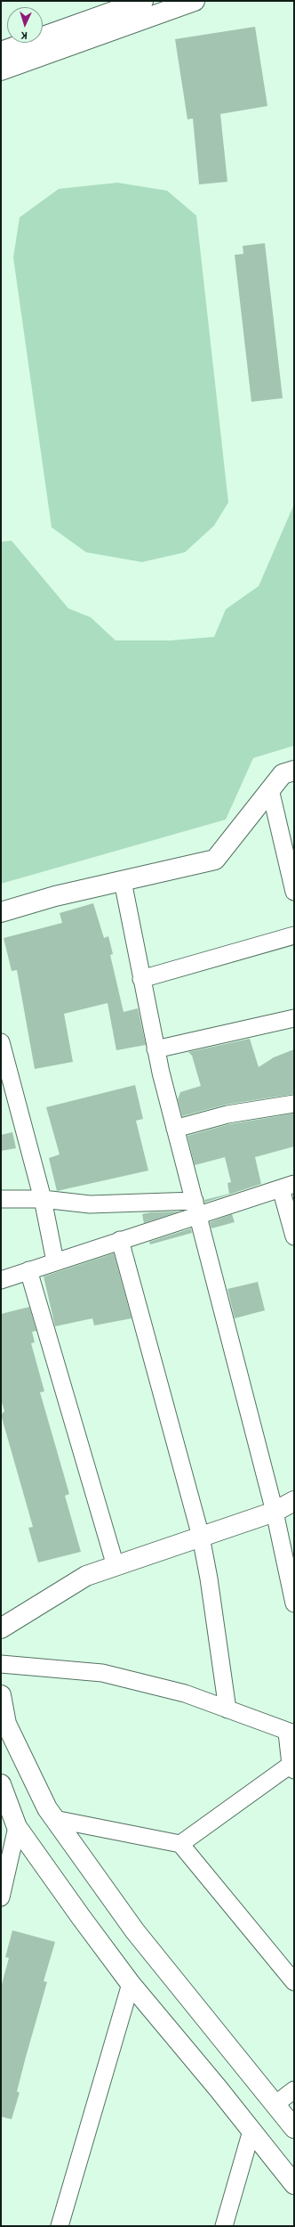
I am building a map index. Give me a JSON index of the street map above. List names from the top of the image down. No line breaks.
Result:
{"north":"bottom"}
